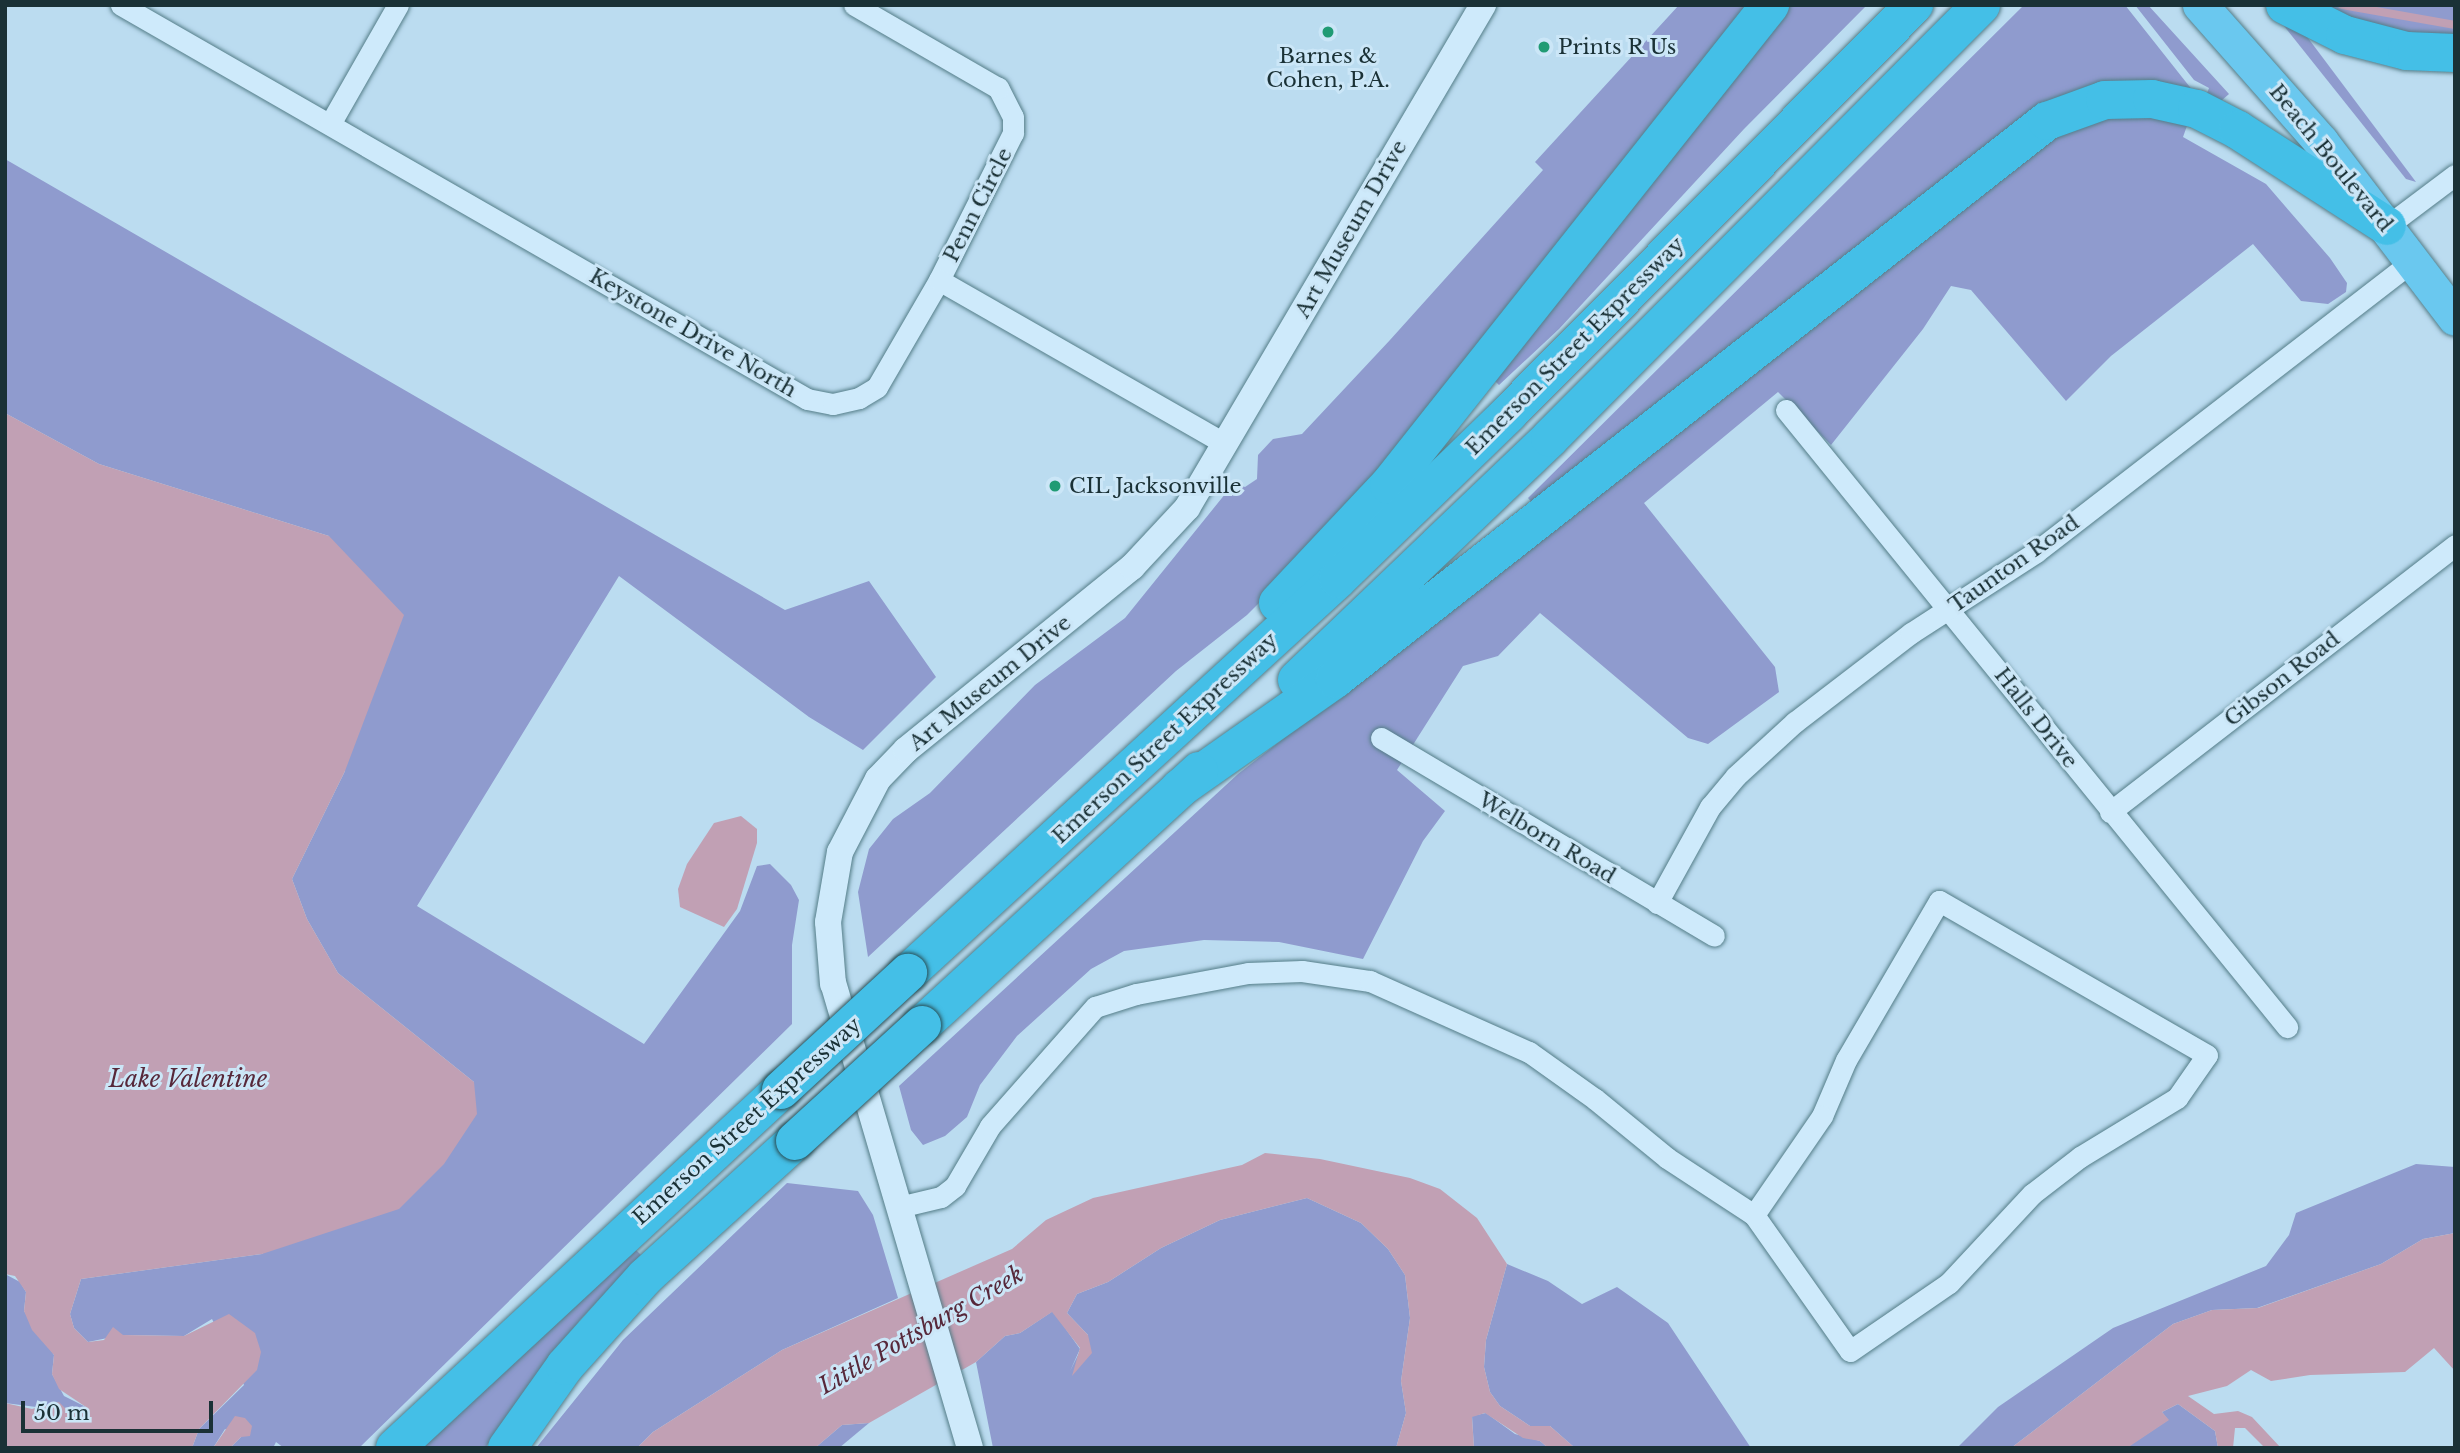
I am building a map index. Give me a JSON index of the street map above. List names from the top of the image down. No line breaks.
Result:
{"streets":{"highway":["Beach Boulevard","Emerson Street Expressway"],"street":["Penn Circle","Art Museum Drive","Keystone Drive North","Taunton Road","Gibson Road","Halls Drive","Welborn Road"]},"crossings":[["Beach Boulevard","Taunton Road"],["Penn Circle","Keystone Drive North"],["Taunton Road","Halls Drive"],["Taunton Road","Welborn Road"],["Gibson Road","Halls Drive"]],"water":["Lake Valentine","Little Pottsburg Creek"],"places":["Barnes & Cohen, P.A.","Prints R Us","CIL Jacksonville"],"scale_bar":"50 m"}
